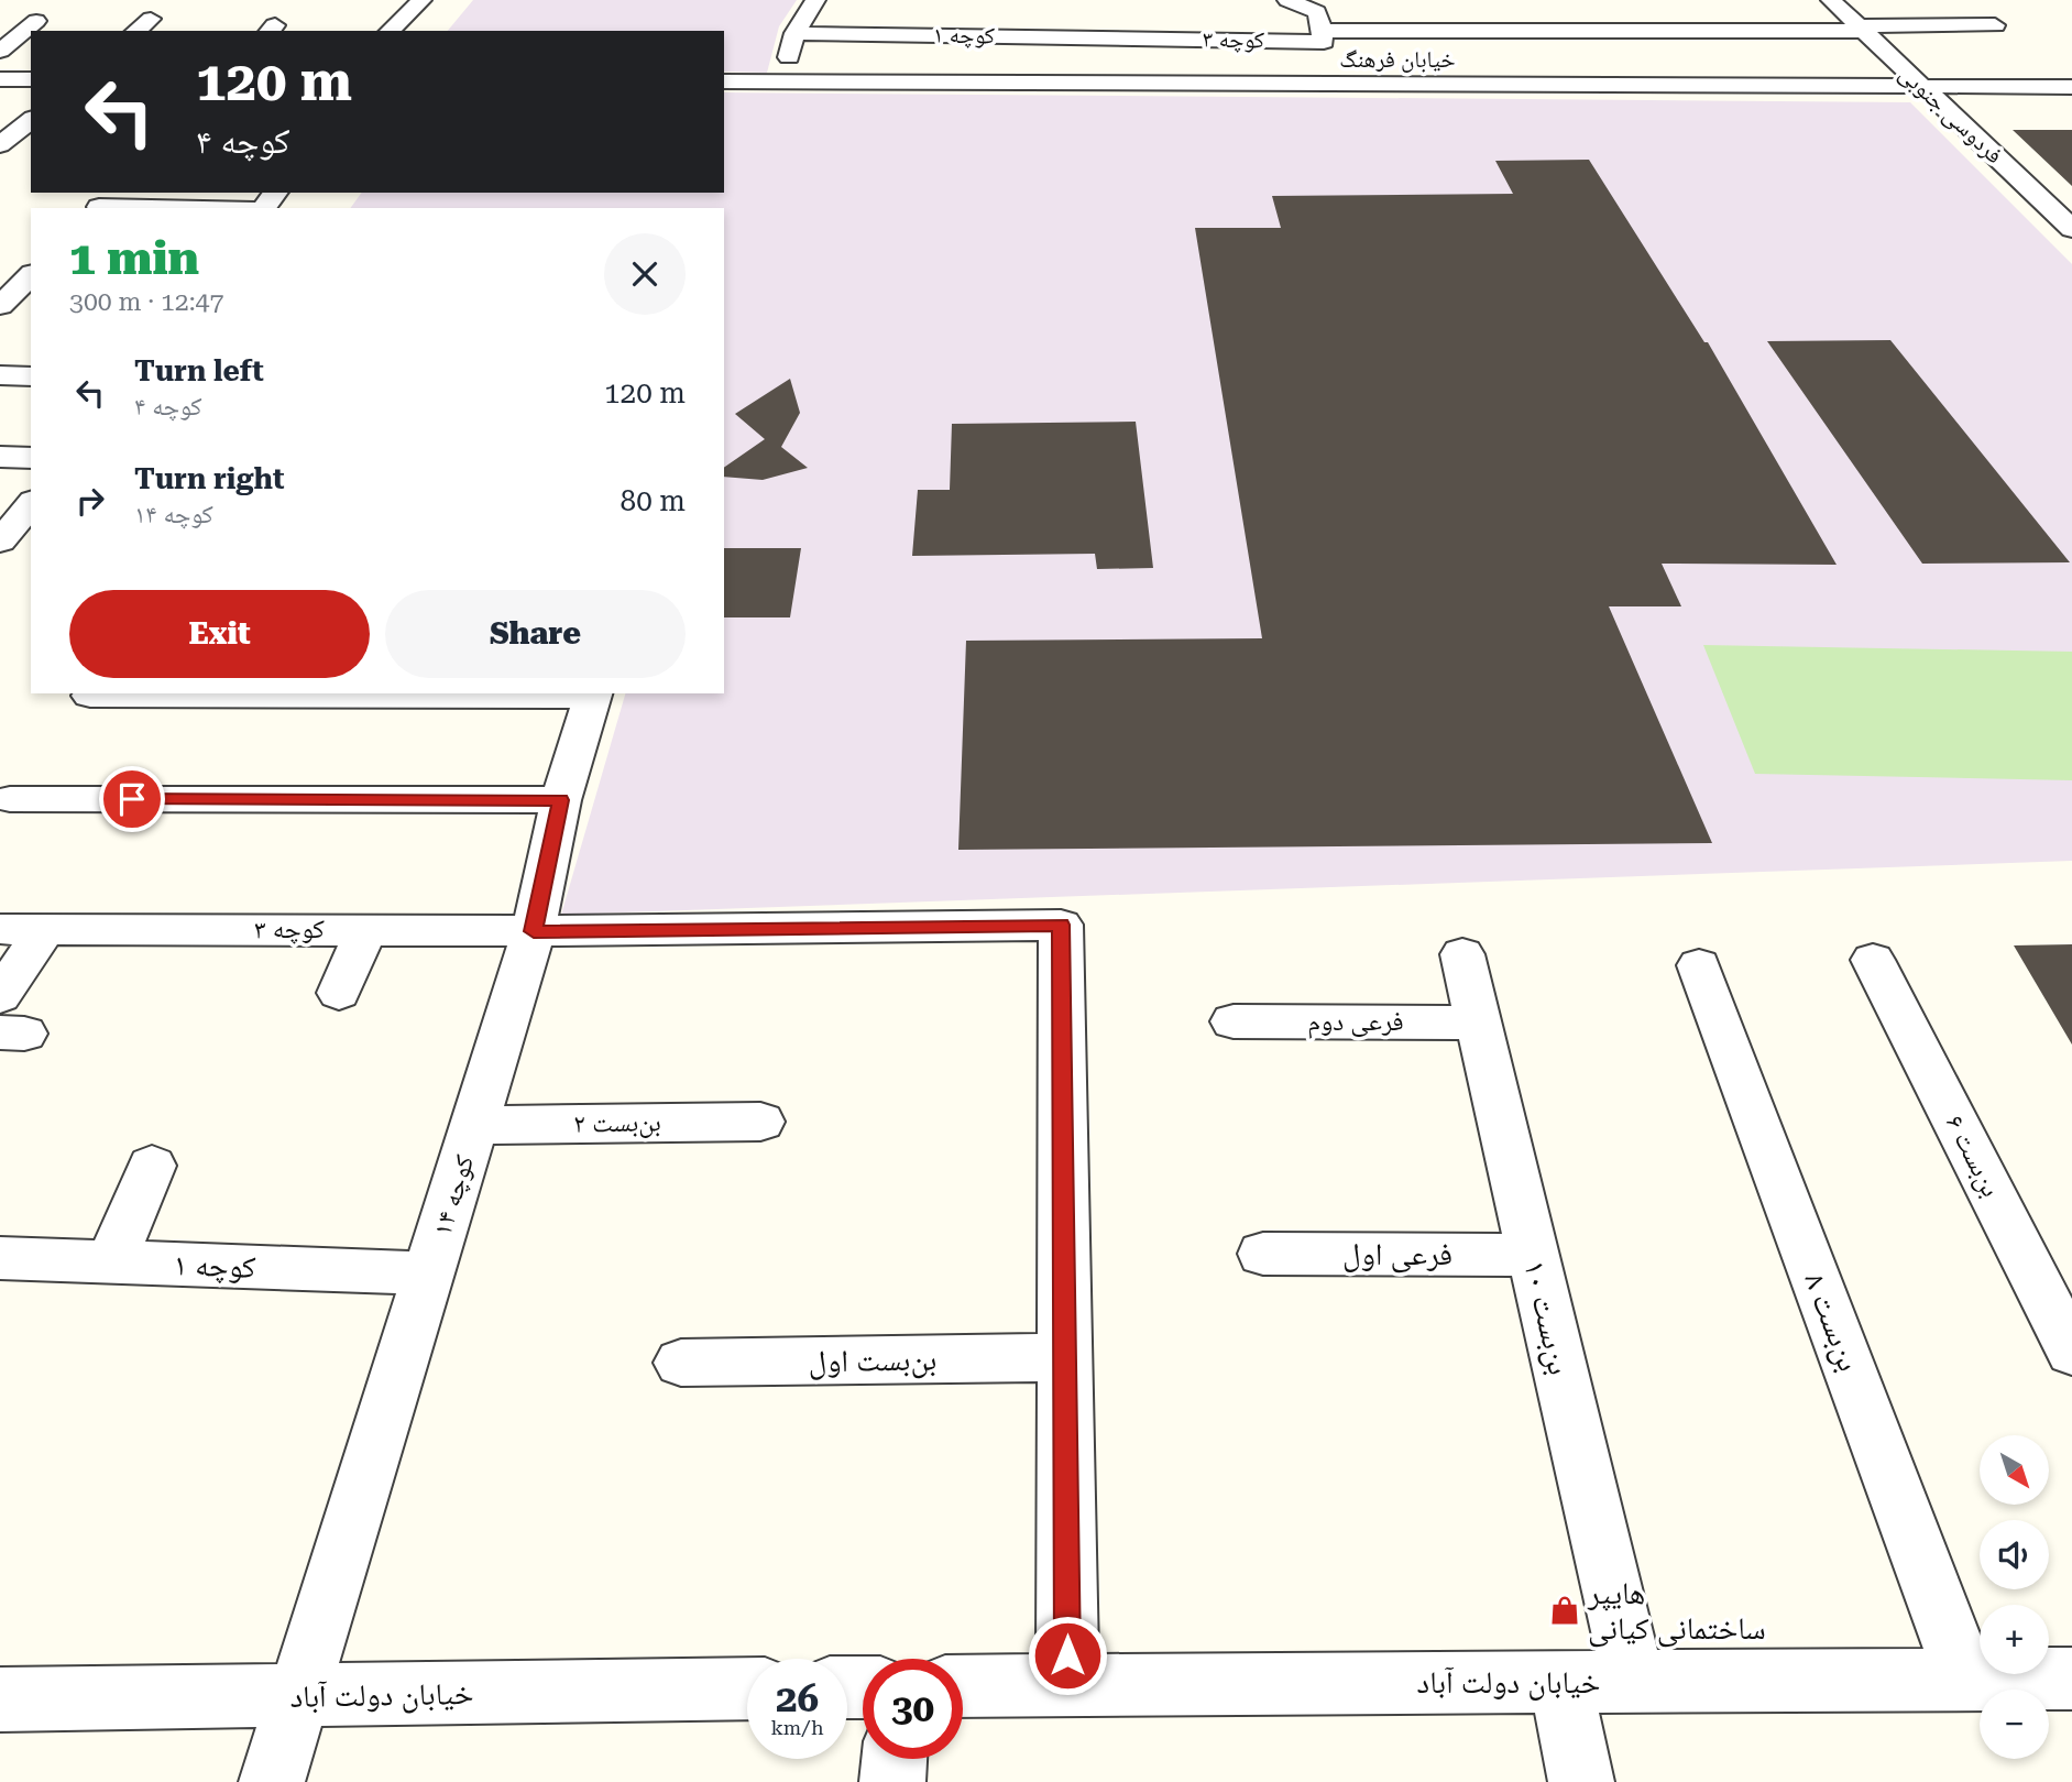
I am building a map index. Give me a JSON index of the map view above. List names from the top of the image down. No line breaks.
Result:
{"streets":{"street":["کوچه ۱","کوچه ۳","خیابان فرهنگ","فردوسی جنوبی","فرعی دوم","بن‌بست ۲","بن‌بست ۶","کوچه ۱۴","فرعی اول","بن‌بست ۱۰","بن‌بست ۸","بن‌بست اول","خیابان دولت آباد"]},"crossings":[["کوچه ۱","کوچه ۳"],["کوچه ۱","کوچه ۱۴"],["کوچه ۳","کوچه ۱۴"],["کوچه ۳","بن‌بست اول"],["خیابان فرهنگ","فردوسی جنوبی"],["فرعی دوم","بن‌بست ۱۰"],["بن‌بست ۲","کوچه ۱۴"],["کوچه ۱۴","خیابان دولت آباد"],["فرعی اول","بن‌بست ۱۰"],["بن‌بست ۱۰","خیابان دولت آباد"],["بن‌بست ۸","خیابان دولت آباد"]],"places":{"shop":["هایپر ساختمانی کیانی"]},"north":"bottom right","page":{"turn":["120 m","کوچه ۴"],"heading":["1 min","300 m · 12:47"],"list":[{"name":"Turn left","note":"کوچه ۴","value":"120 m"},{"name":"Turn right","note":"کوچه ۱۴","value":"80 m"}],"buttons":["Exit","Share"],"map_buttons":["+","−"],"speed":"26 km/h","limit":"30"}}
